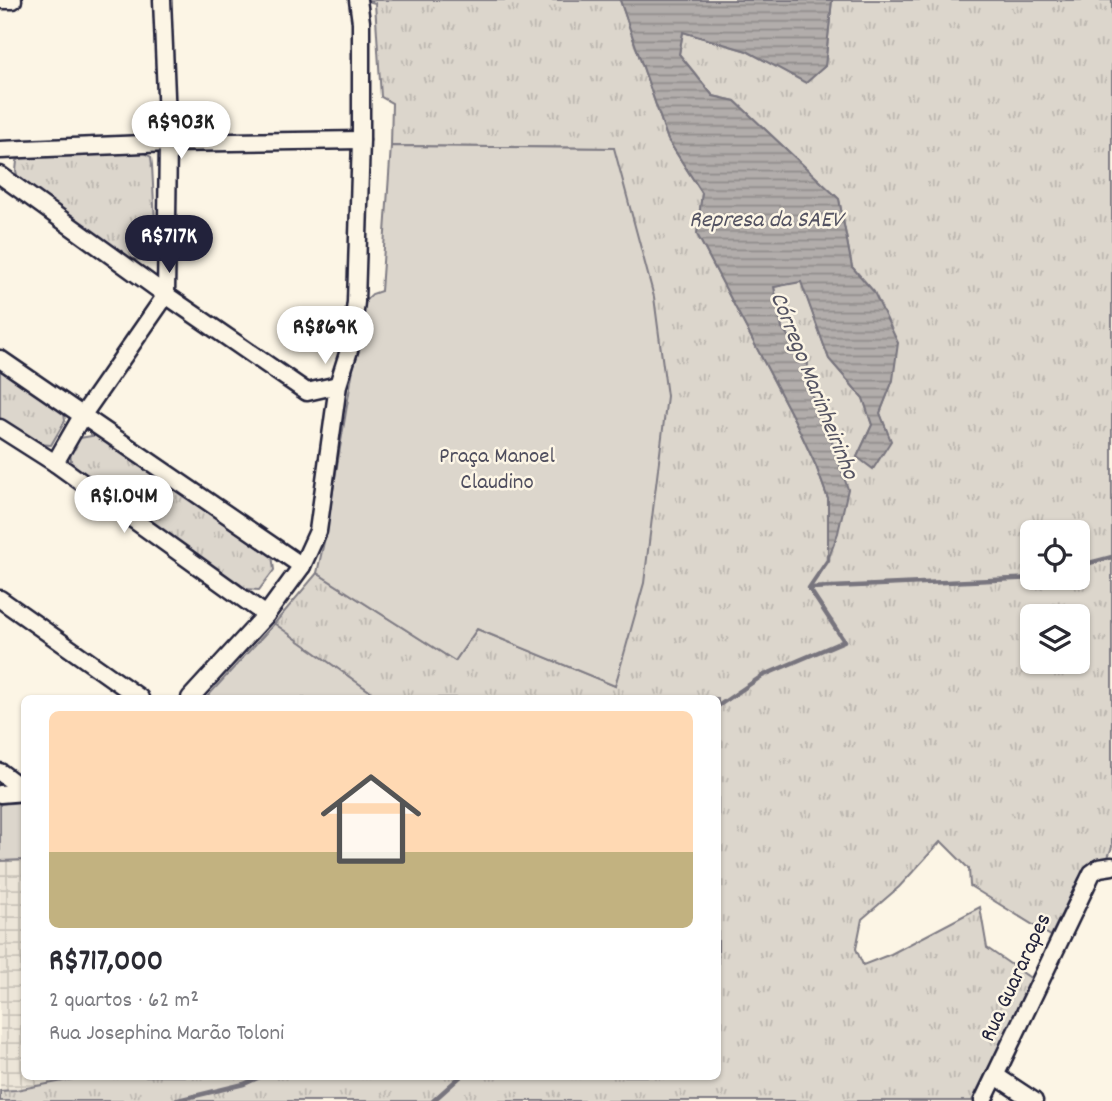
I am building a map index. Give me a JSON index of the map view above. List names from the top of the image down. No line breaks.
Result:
{"streets":{"street":["Rua Guararapes"]},"water":["Represa da SAEV","Córrego Marinheirinho"],"parks":["Praça Manoel Claudino"],"page":{"price":["R$903K","R$717K","R$869K","R$1.04M"],"list":[{"name":"R$717,000","note":"2 quartos · 62 m² · Rua Josephina Marão Toloni"}]}}
